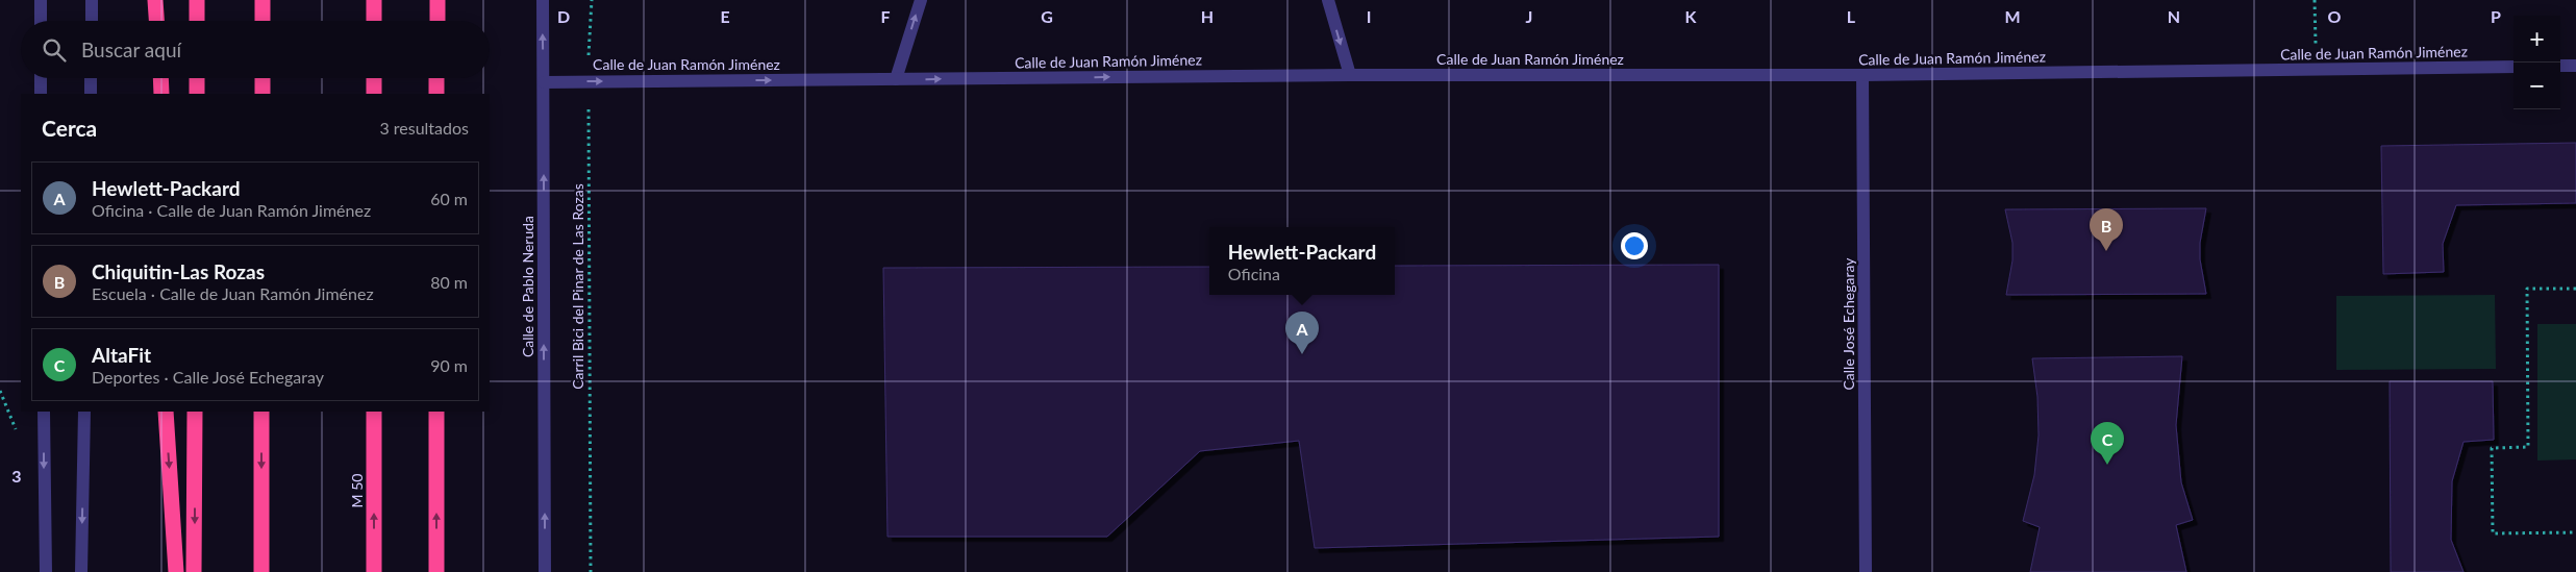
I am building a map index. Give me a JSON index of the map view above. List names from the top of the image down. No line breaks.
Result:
{"streets":{"highway":["M 50"],"street":["Calle de Juan Ramón Jiménez","Calle de Pablo Neruda","Calle José Echegaray"],"path":["Carril Bici del Pinar de Las Rozas"]},"crossings":[["Calle de Juan Ramón Jiménez","Calle de Pablo Neruda"],["Calle de Juan Ramón Jiménez","Carril Bici del Pinar de Las Rozas"],["Calle de Juan Ramón Jiménez","Calle José Echegaray"]],"one_way":["Calle de Juan Ramón Jiménez","Calle de Pablo Neruda"],"page":{"map_buttons":["+","−"],"search":"Buscar aquí","heading":["Cerca","3 resultados"],"list":[{"mark":"A","name":"Hewlett-Packard","note":"Oficina · Calle de Juan Ramón Jiménez","value":"60 m"},{"mark":"B","name":"Chiquitin-Las Rozas","note":"Escuela · Calle de Juan Ramón Jiménez","value":"80 m"},{"mark":"C","name":"AltaFit","note":"Deportes · Calle José Echegaray","value":"90 m"}],"pins":["B","A","C"],"popup":["Hewlett-Packard","Oficina"]},"grid":{"columns":["D","E","F","G","H","I","J","K","L","M","N","O","P"],"rows":["3"]}}
